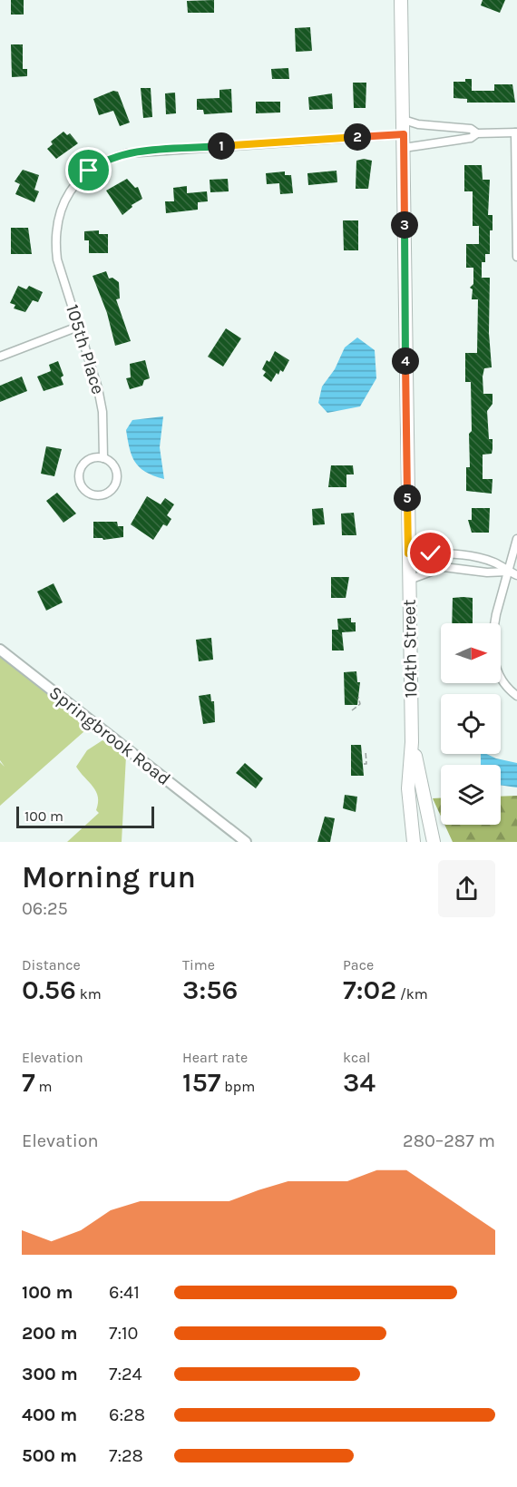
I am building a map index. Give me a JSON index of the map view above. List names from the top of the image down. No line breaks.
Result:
{"streets":{"main road":["104th Street"],"street":["105th Place","Springbrook Road"]},"crossings":[["105th Place","104th Street"]],"scale_bar":"100 m","north":"right","page":{"pins":["2","1","3","4","5"],"scale":"100 m","heading":["Morning run","06:25"],"stats":[["Distance","0.56 km"],["Time","3:56"],["Pace","7:02 /km"],["Elevation","7 m"],["Heart rate","157 bpm"],["kcal","34"]],"chart":["Elevation","280–287 m"],"list":[{"name":"100 m","note":"6:41"},{"name":"200 m","note":"7:10"},{"name":"300 m","note":"7:24"},{"name":"400 m","note":"6:28"},{"name":"500 m","note":"7:28"}]}}
